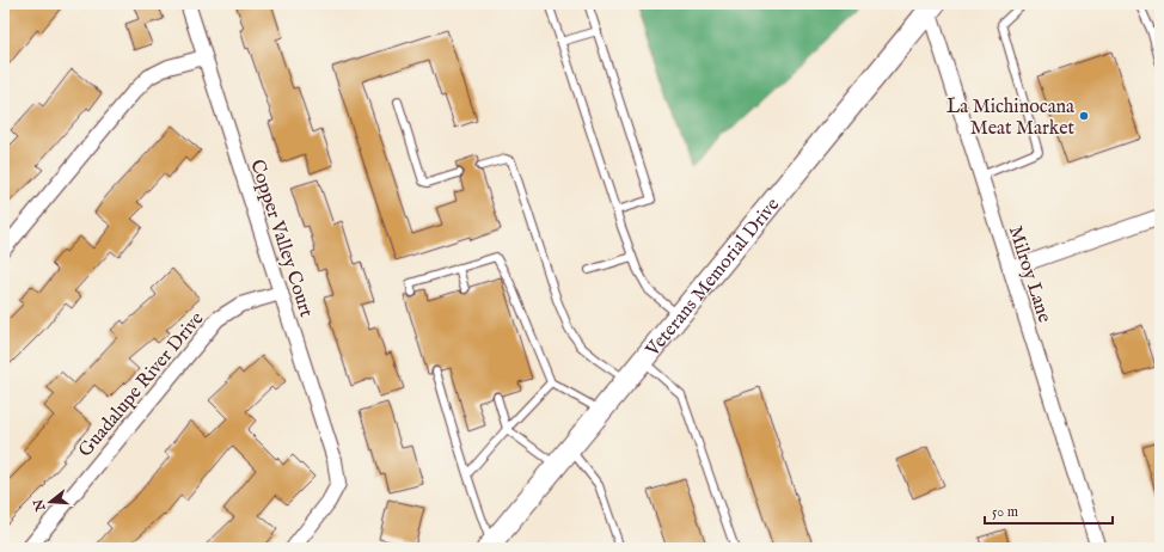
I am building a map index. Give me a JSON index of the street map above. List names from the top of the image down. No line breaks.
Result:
{"streets":{"main road":["Veterans Memorial Drive"],"street":["Copper Valley Court","Milroy Lane","Guadalupe River Drive"]},"crossings":[["Copper Valley Court","Guadalupe River Drive"],["Milroy Lane","Veterans Memorial Drive"]],"places":["La Michinocana Meat Market"],"scale_bar":"50 m","north":"left"}
